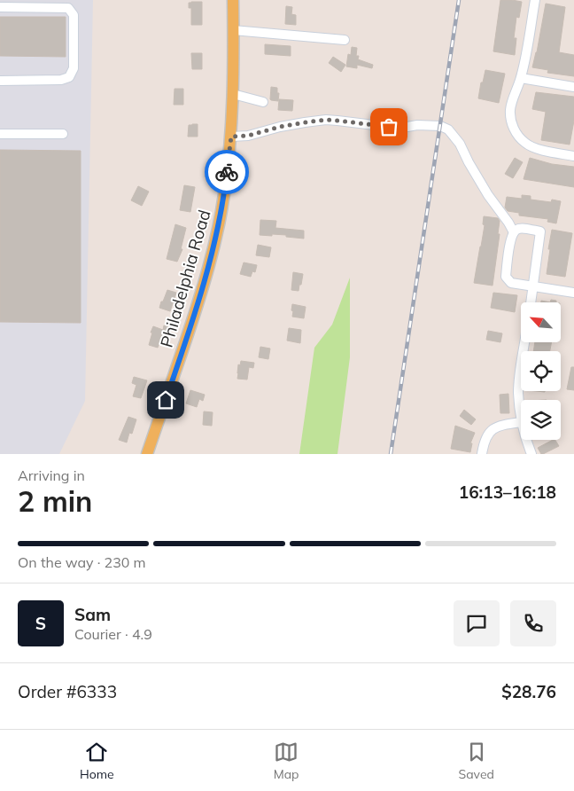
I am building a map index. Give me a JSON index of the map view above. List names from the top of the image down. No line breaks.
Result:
{"streets":{"main road":["Philadelphia Road"]},"north":"top left","page":{"heading":["2 min","Arriving in","16:13–16:18"],"panel":["Sam","Courier · 4.9","Order #6333","$28.76"],"bar":"On the way · 230 m","round":"S","tabs":["Home","Map","Saved"]}}
